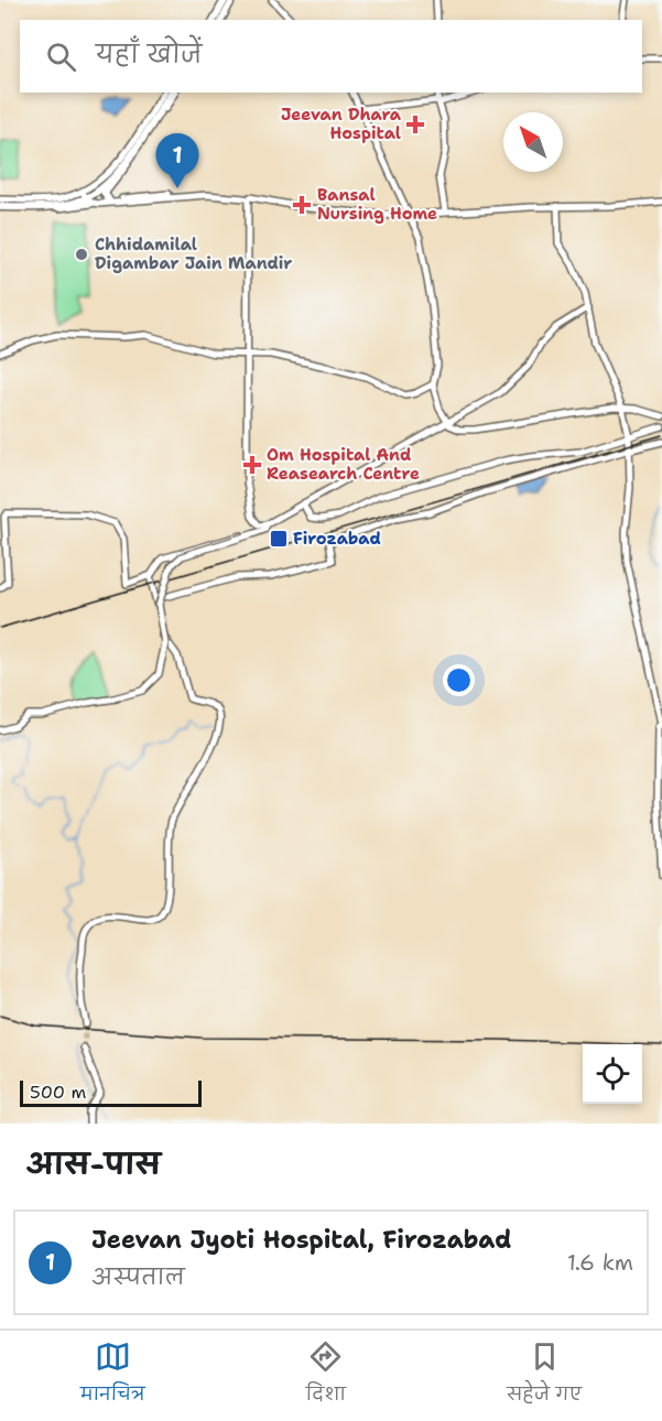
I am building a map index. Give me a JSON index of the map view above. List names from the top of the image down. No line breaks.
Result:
{"places":{"health":["Jeevan Dhara Hospital","Bansal Nursing Home","Om Hospital And Reasearch Centre"],"other":["Chhidamilal Digambar Jain Mandir"],"transit":["Firozabad"]},"scale_bar":"500 m","north":"top left","page":{"search":"यहाँ खोजें","pins":"1","scale":"500 m","heading":"आस-पास","list":[{"mark":"1","name":"Jeevan Jyoti Hospital, Firozabad","note":"अस्पताल","value":"1.6 km"}],"nav":["मानचित्र","दिशा","सहेजे गए"]}}
